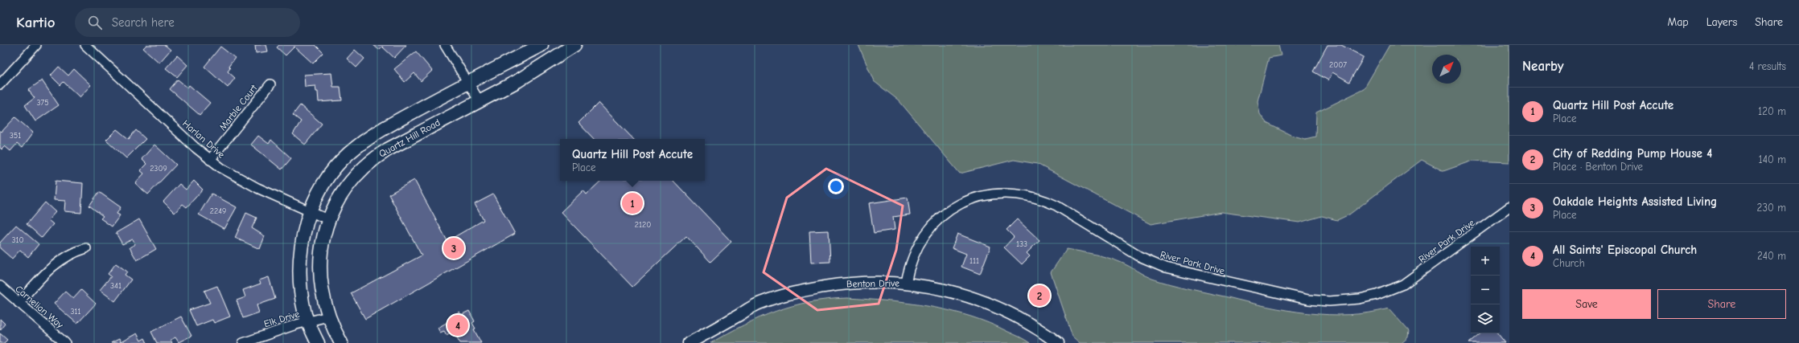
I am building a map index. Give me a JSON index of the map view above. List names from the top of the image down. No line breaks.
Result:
{"streets":{"main road":["Quartz Hill Road"],"street":["Marble Court","Harlan Drive","River Park Drive","Benton Drive","Carnelian Way","Elk Drive"]},"crossings":[["Marble Court","Harlan Drive"],["Quartz Hill Road","Harlan Drive"],["Quartz Hill Road","Elk Drive"],["River Park Drive","Benton Drive"]],"house_numbers":["2007","375","351","2309","2249","2120","310","133","111","341","311"],"north":"top right","page":{"header":"Kartio","search":"Search here","nav":["Map","Layers","Share"],"heading":["Nearby","4 results"],"list":[{"mark":"1","name":"Quartz Hill Post Accute","note":"Place","value":"120 m"},{"mark":"2","name":"City of Redding Pump House 4","note":"Place · Benton Drive","value":"140 m"},{"mark":"3","name":"Oakdale Heights Assisted Living","note":"Place","value":"230 m"},{"mark":"4","name":"All Saints' Episcopal Church","note":"Church","value":"240 m"}],"popup":["Quartz Hill Post Accute","Place"],"pins":["1","3","2","4"],"map_buttons":["+","−"],"buttons":["Save","Share"]}}
